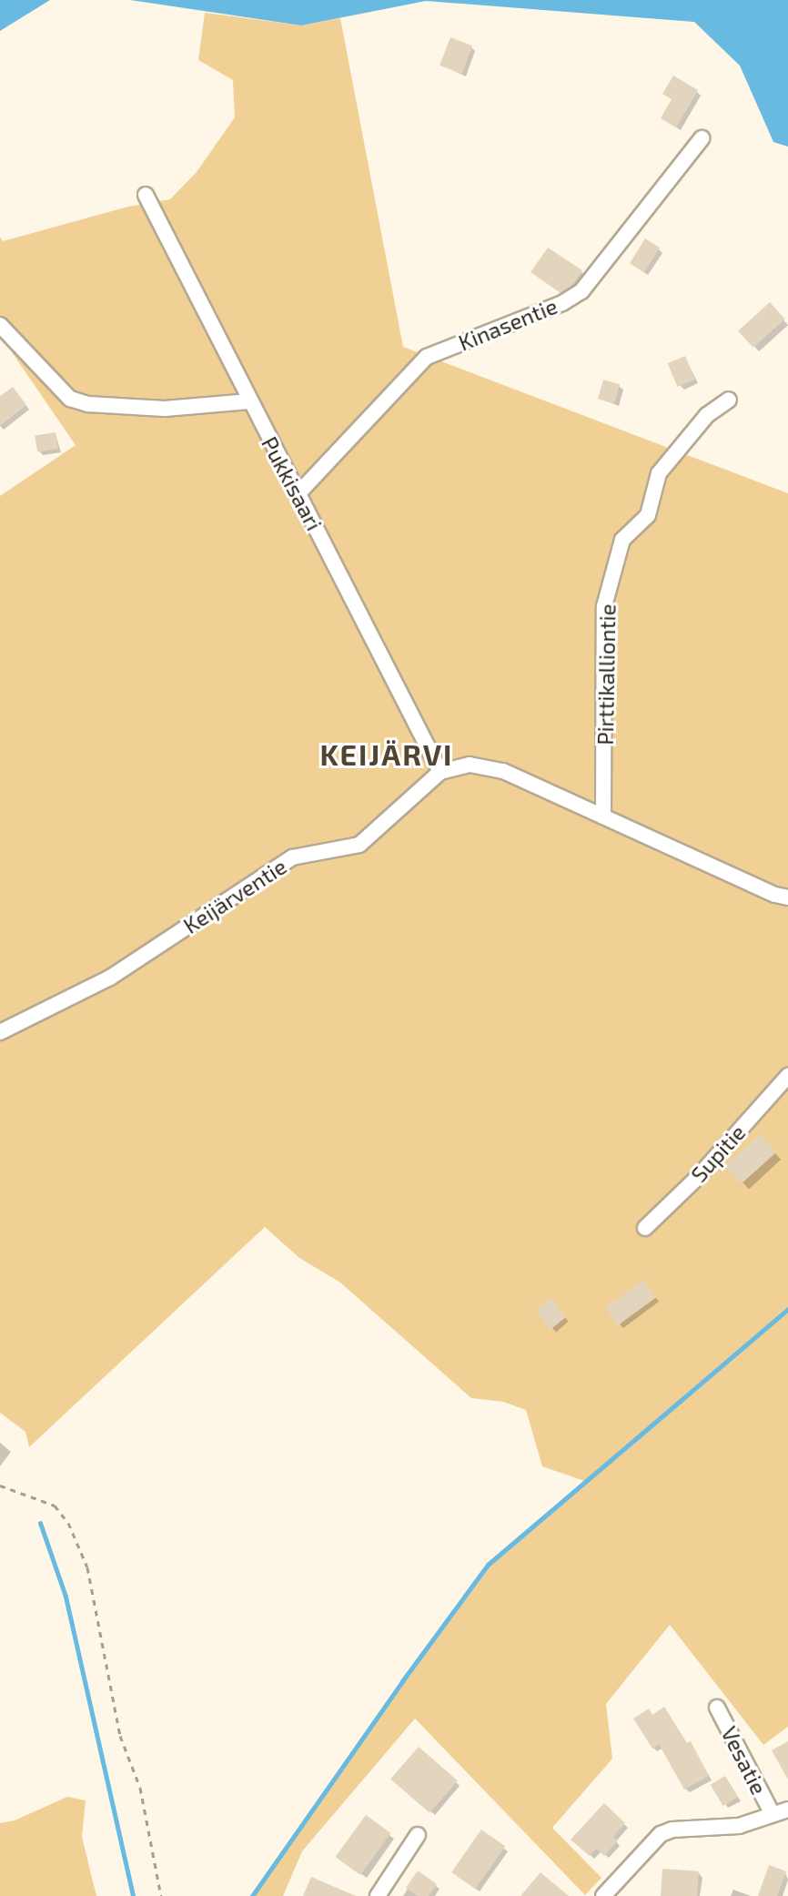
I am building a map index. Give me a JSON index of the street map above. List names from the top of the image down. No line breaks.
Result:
{"streets":{"street":["Kinasentie","Pukkisaari","Pirttikalliontie","Keijärventie","Supitie","Vesatie"]},"crossings":[["Kinasentie","Pukkisaari"],["Pukkisaari","Keijärventie"]],"districts":["KEIJÄRVI"]}
